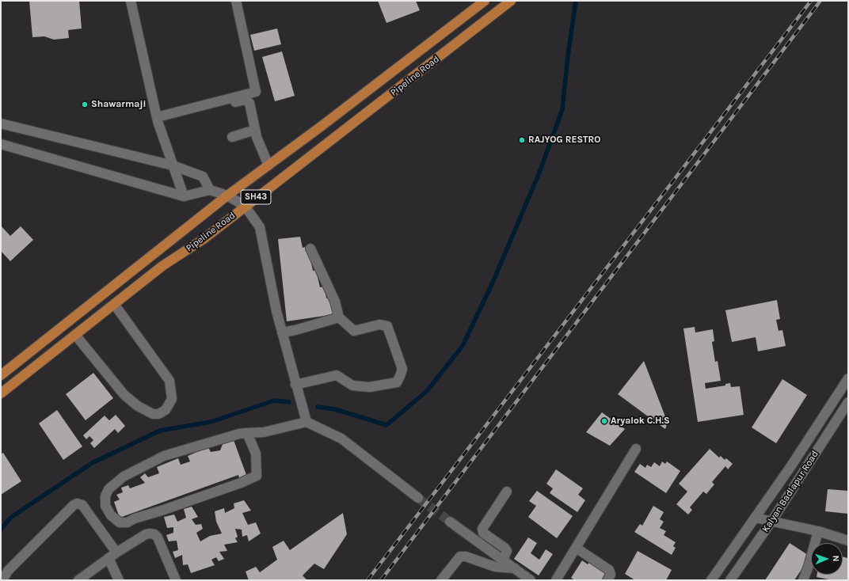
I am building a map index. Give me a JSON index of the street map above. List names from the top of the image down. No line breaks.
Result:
{"streets":{"main road":["Pipeline Road","SH43"],"street":["Kalyan Badlapur Road"]},"places":["Shawarmaji","RAJYOG RESTRO","Aryalok C.H.S"],"north":"right"}
